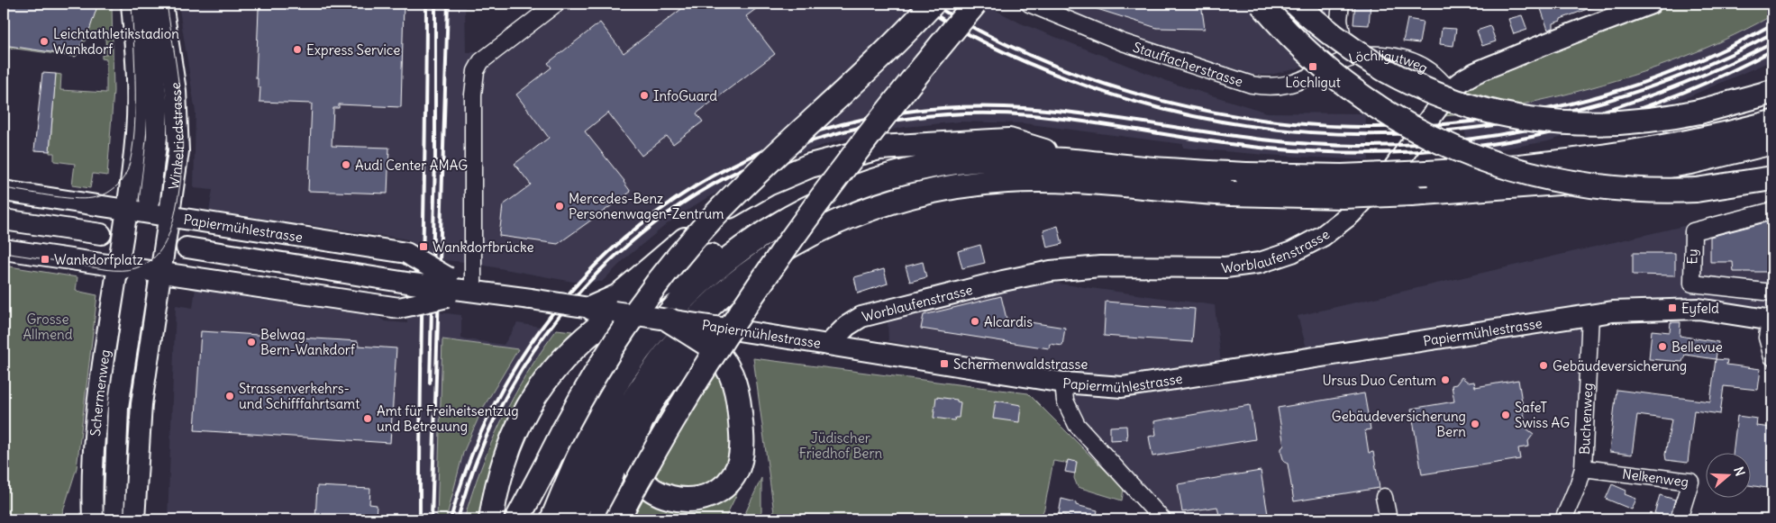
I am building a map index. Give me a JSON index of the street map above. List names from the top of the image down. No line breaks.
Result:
{"streets":{"main road":["Winkelriedstrasse","Papiermühlestrasse","Worblaufenstrasse","Schermenweg"],"street":["Löchligutweg","Stauffacherstrasse","Ey","Buchenweg","Nelkenweg"]},"crossings":[["Löchligutweg","Stauffacherstrasse"],["Löchligutweg","Worblaufenstrasse"],["Winkelriedstrasse","Papiermühlestrasse"],["Papiermühlestrasse","Worblaufenstrasse"],["Papiermühlestrasse","Schermenweg"],["Papiermühlestrasse","Buchenweg"],["Buchenweg","Nelkenweg"]],"parks":["Grosse Allmend","Jüdischer Friedhof Bern"],"places":{"other":["Leichtathletikstadion Wankdorf","Express Service","InfoGuard","Audi Center AMAG","Mercedes-Benz Personenwagen-Zentrum","Alcardis","Belwag Bern-Wankdorf","Bellevue","Gebäudeversicherung","Ursus Duo Centum","Strassenverkehrs- und Schifffahrtsamt","SafeT Swiss AG","Amt für Freiheitsentzug und Betreuung","Gebäudeversicherung Bern"],"transit":["Löchligut","Wankdorfbrücke","Wankdorfplatz","Eyfeld","Schermenwaldstrasse"]},"north":"right"}
